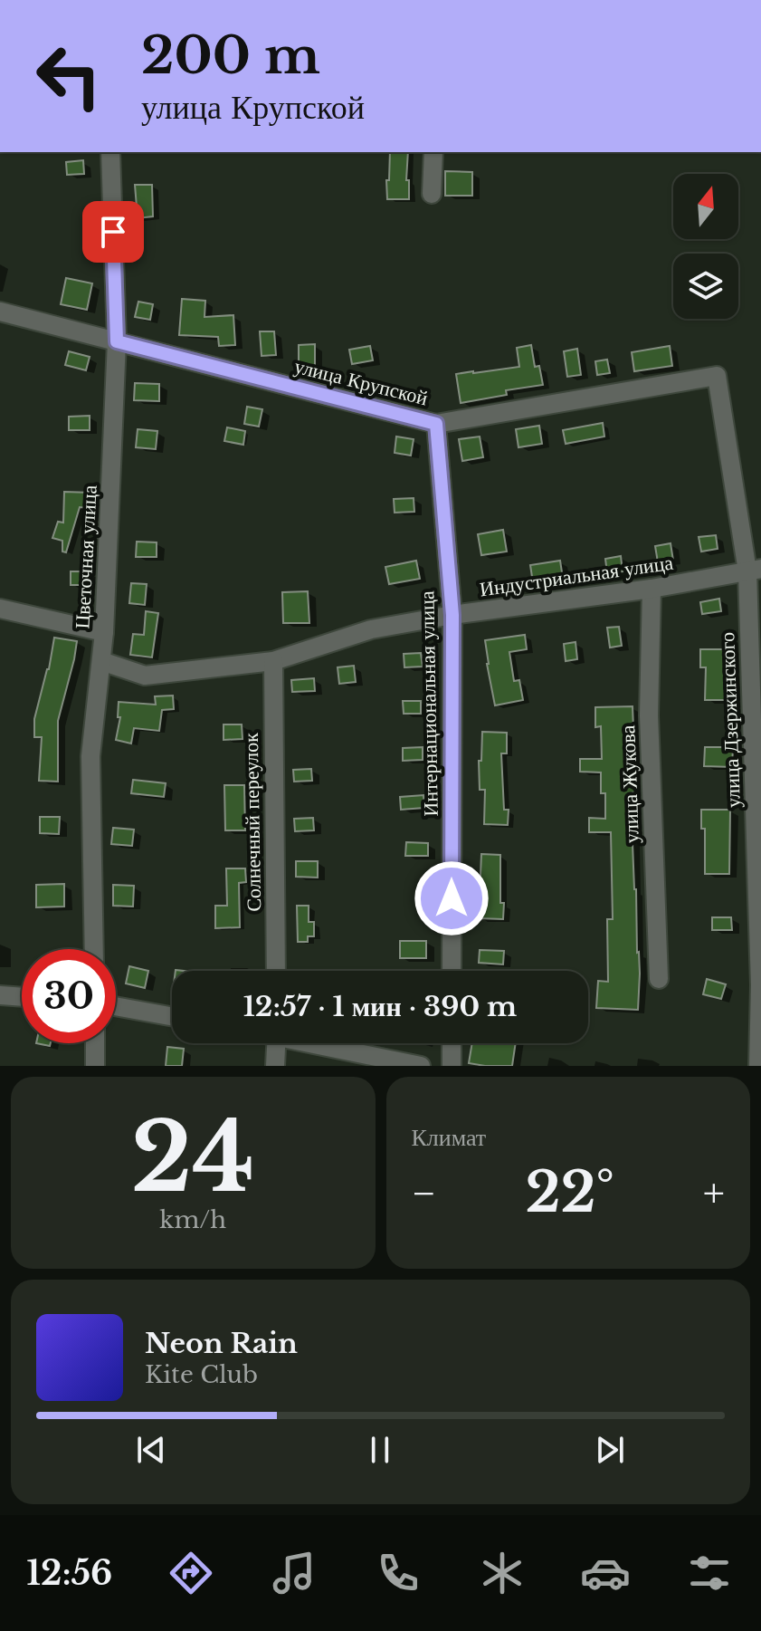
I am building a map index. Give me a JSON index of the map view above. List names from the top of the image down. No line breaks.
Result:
{"streets":{"street":["улица Крупской","Цветочная улица","Индустриальная улица","Интернациональная улица","улица Дзержинского","улица Жукова","Солнечный переулок"]},"crossings":[["улица Крупской","Цветочная улица"],["улица Крупской","Интернациональная улица"],["улица Крупской","улица Дзержинского"],["Цветочная улица","Индустриальная улица"],["Индустриальная улица","Интернациональная улица"],["Индустриальная улица","улица Дзержинского"],["Индустриальная улица","улица Жукова"],["Индустриальная улица","Солнечный переулок"]],"north":"top","page":{"turn":["200 m","улица Крупской"],"limit":"30","trip":"12:57 · 1 мин · 390 m","tile":[["24","km/h"],"Климат"],"heat":["−","22°","+"],"song":["Neon Rain","Kite Club"],"tabs":"12:56"}}
